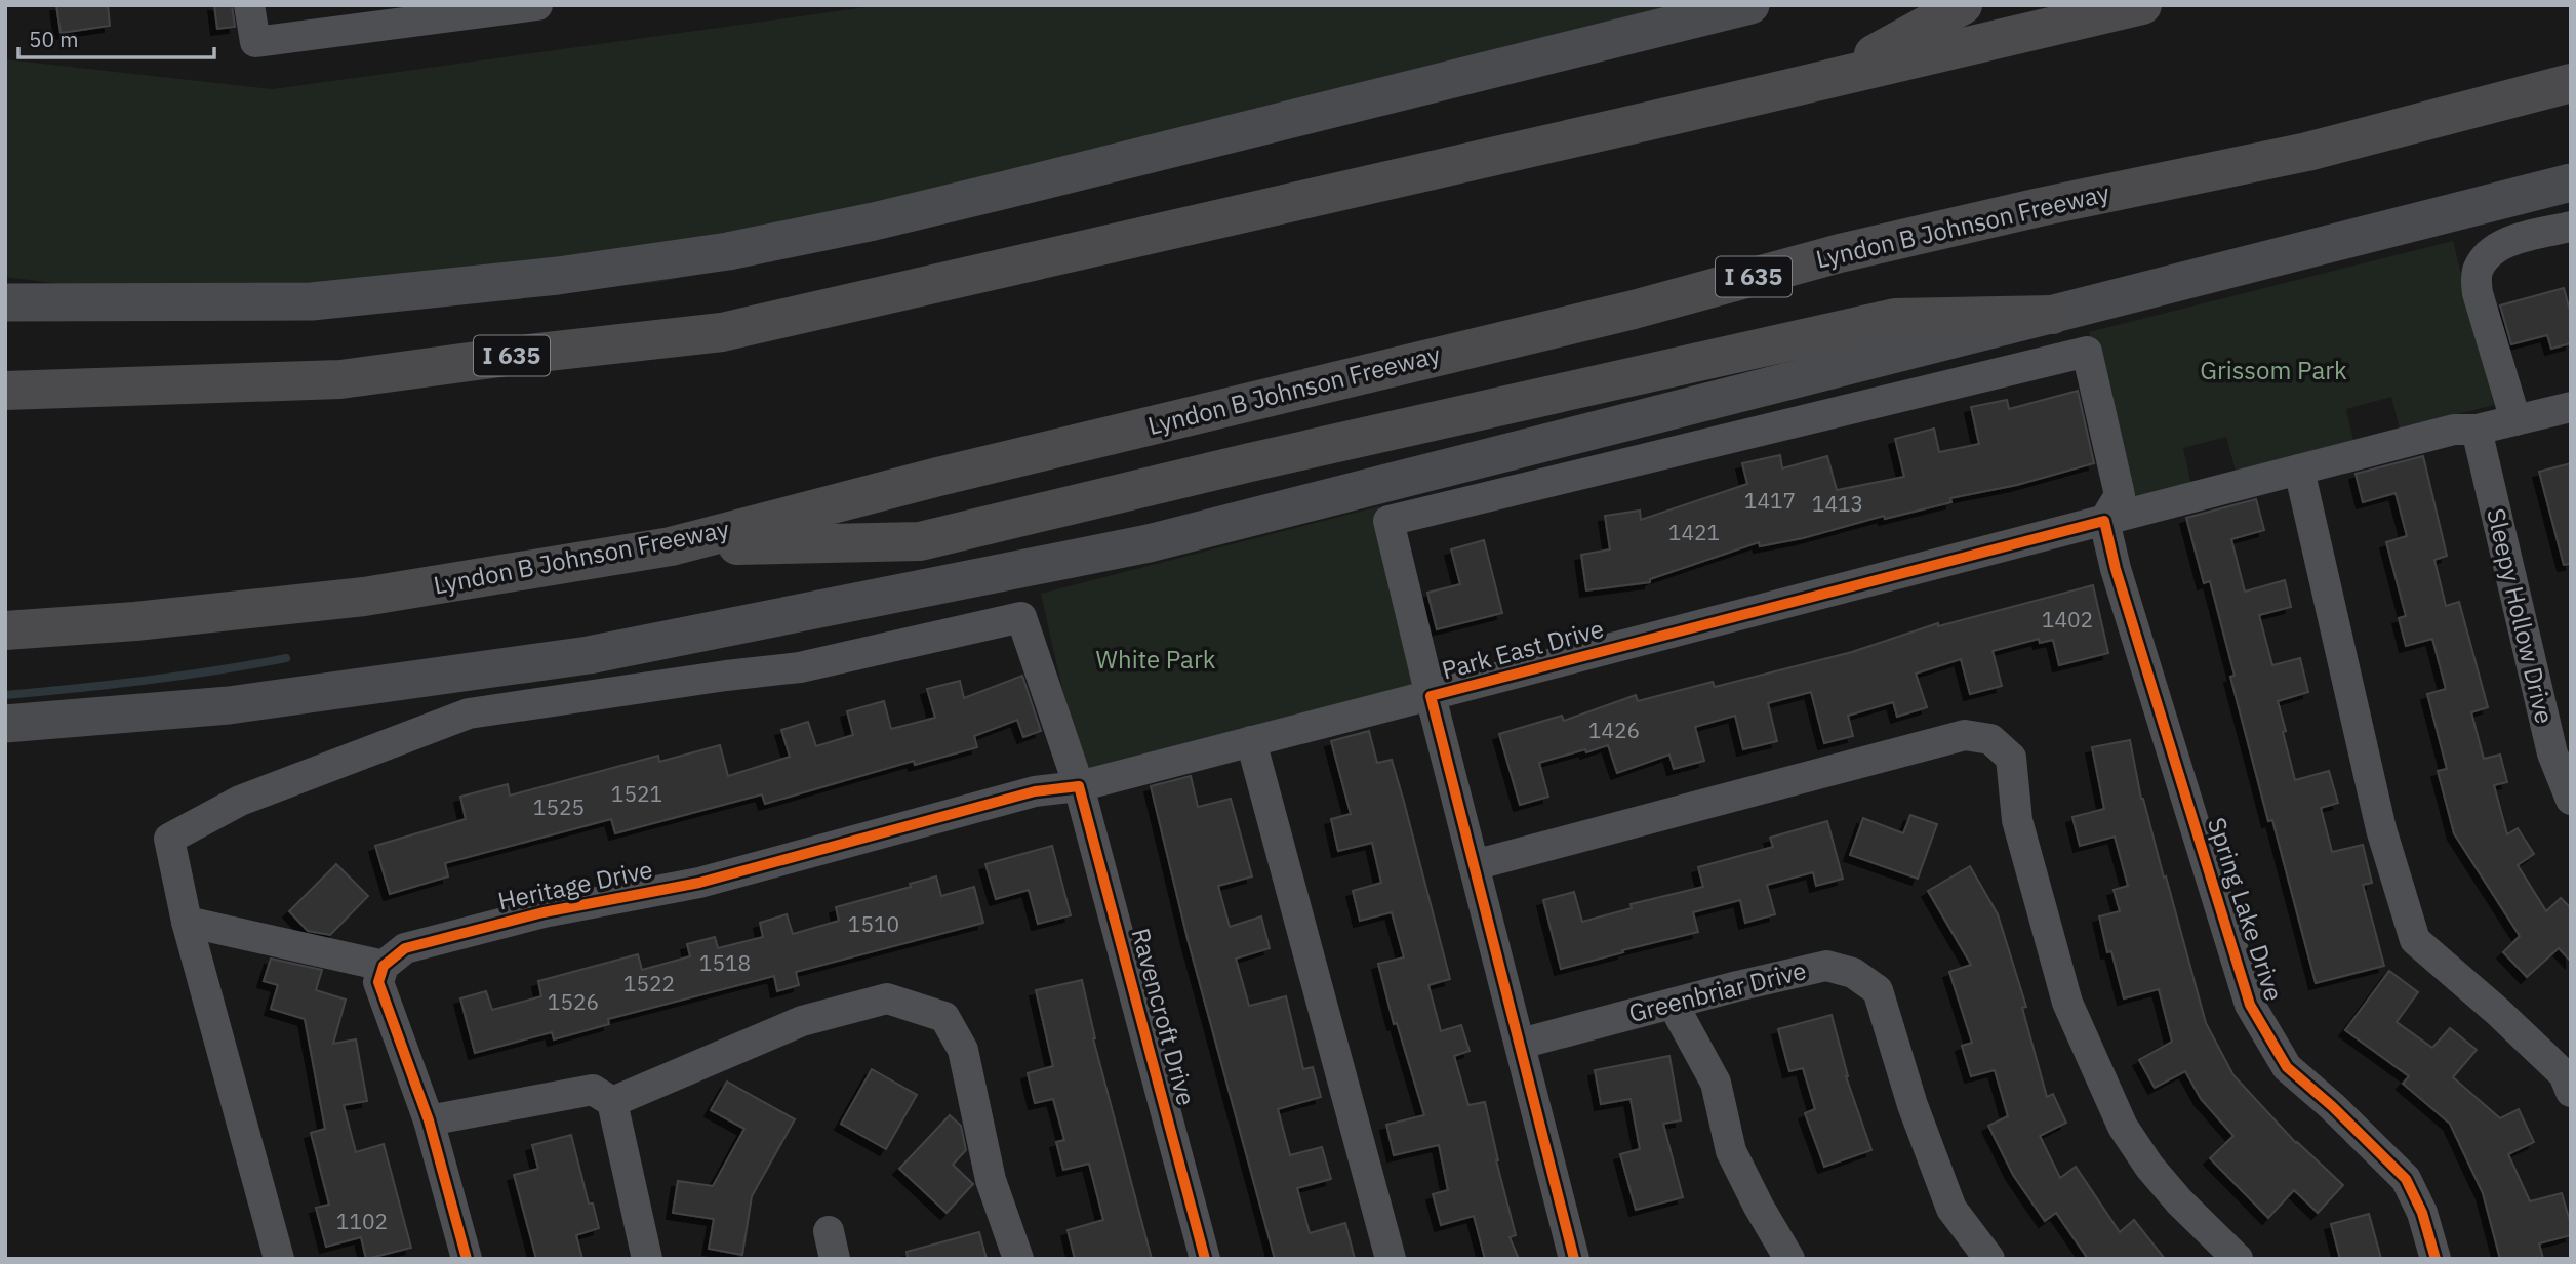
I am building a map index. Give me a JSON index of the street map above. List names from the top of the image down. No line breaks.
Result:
{"streets":{"highway":["Lyndon B Johnson Freeway","I 635"],"street":["Sleepy Hollow Drive","Park East Drive","Heritage Drive","Spring Lake Drive","Greenbriar Drive","Ravencroft Drive"]},"crossings":[["Sleepy Hollow Drive","Park East Drive"],["Park East Drive","Heritage Drive"],["Park East Drive","Spring Lake Drive"],["Park East Drive","Greenbriar Drive"],["Heritage Drive","Ravencroft Drive"]],"parks":["Grissom Park","White Park"],"house_numbers":["1417","1413","1421","1402","1426","1521","1525","1510","1518","1522","1526","1102"],"scale_bar":"50 m"}
